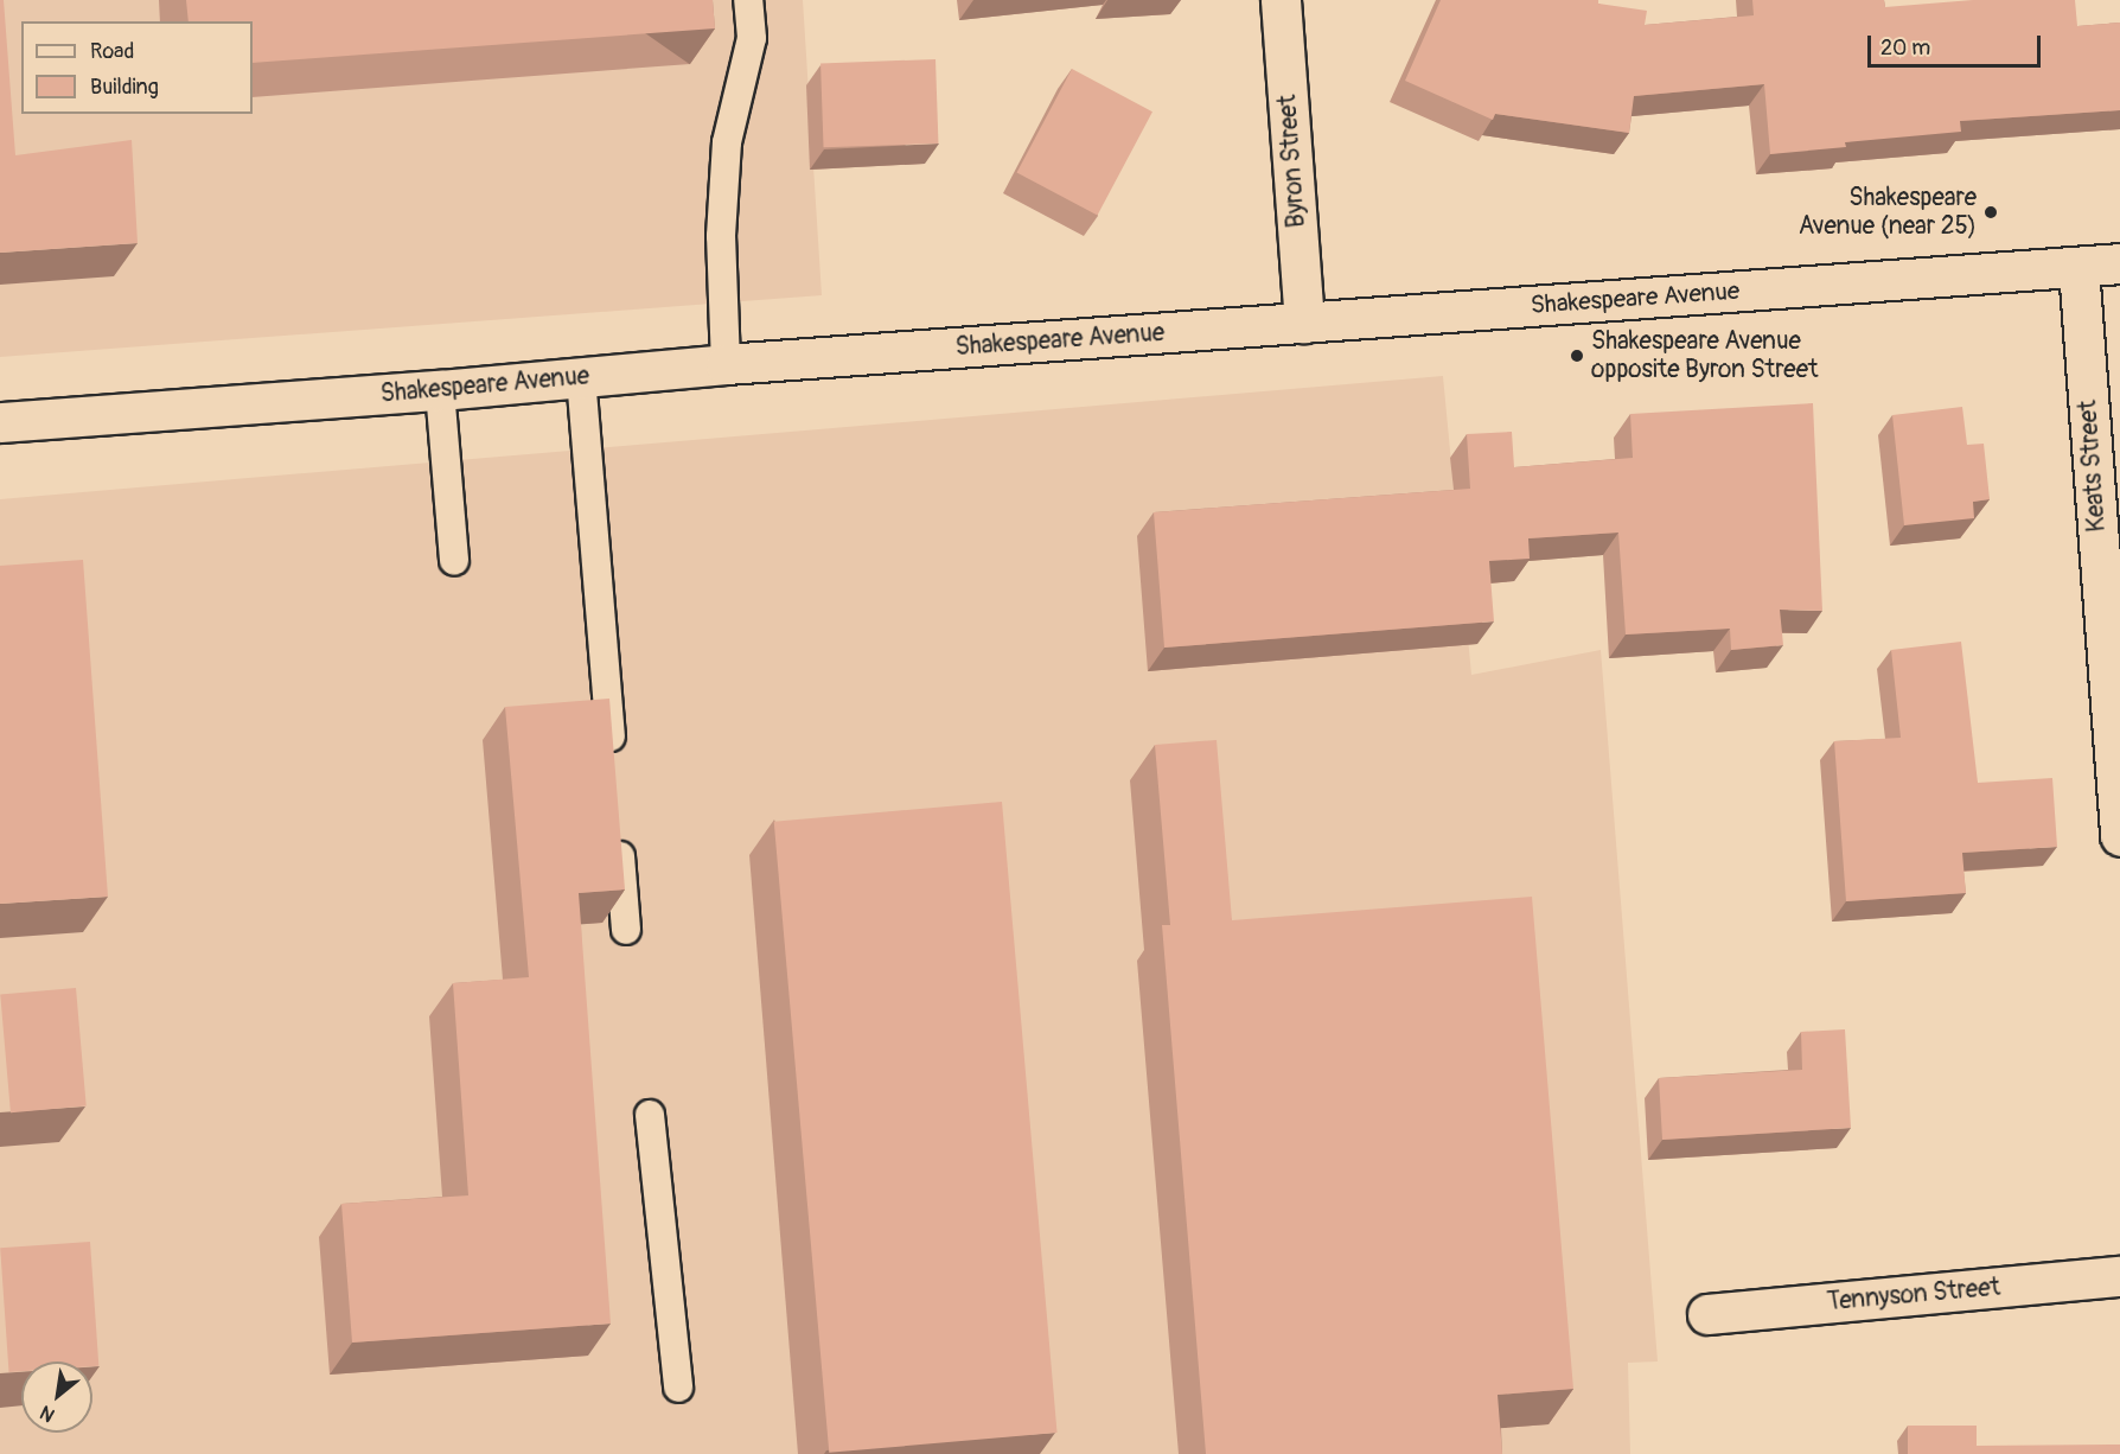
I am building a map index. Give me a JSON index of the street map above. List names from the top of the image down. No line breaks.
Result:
{"streets":{"street":["Byron Street","Shakespeare Avenue","Keats Street","Tennyson Street"]},"crossings":[["Byron Street","Shakespeare Avenue"],["Shakespeare Avenue","Keats Street"]],"places":["Shakespeare Avenue (near 25)","Shakespeare Avenue opposite Byron Street"],"legend":["Road","Building"],"scale_bar":"20 m","north":"bottom left"}
